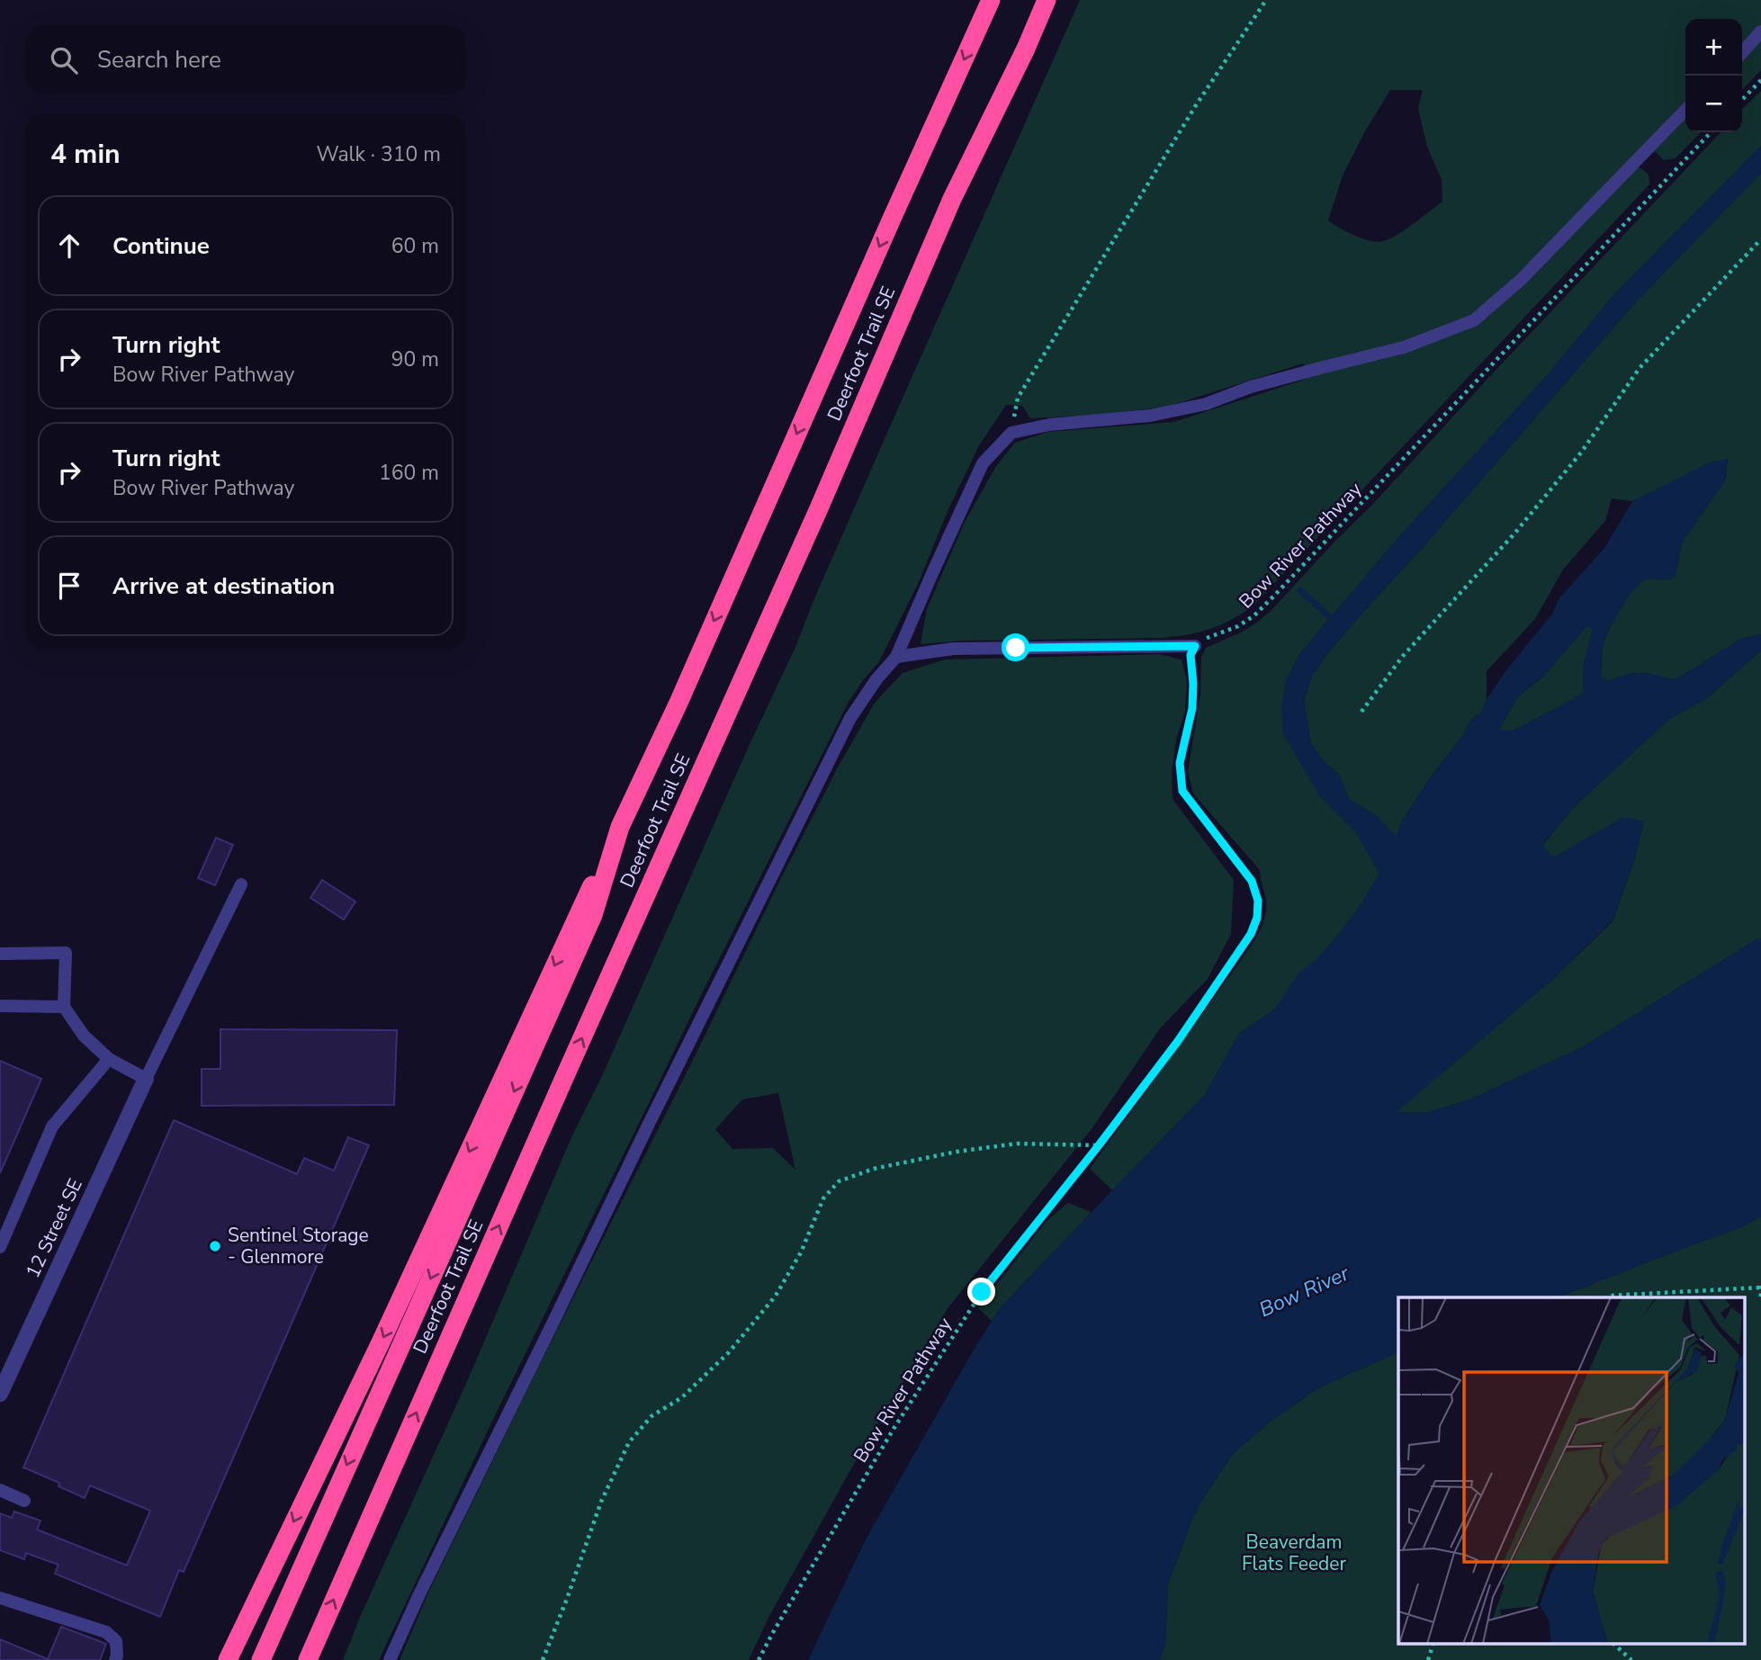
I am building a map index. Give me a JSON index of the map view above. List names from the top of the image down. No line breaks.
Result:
{"streets":{"highway":["Deerfoot Trail SE"],"street":["12 Street SE"],"path":["Bow River Pathway"]},"water":["Bow River"],"parks":["Beaverdam Flats Feeder"],"places":["Sentinel Storage - Glenmore"],"page":{"map_buttons":["+","−"],"search":"Search here","heading":["4 min","Walk · 310 m"],"list":[["Continue","60 m"],["Turn right","Bow River Pathway","90 m"],["Turn right","Bow River Pathway","160 m"],"Arrive at destination"]}}
